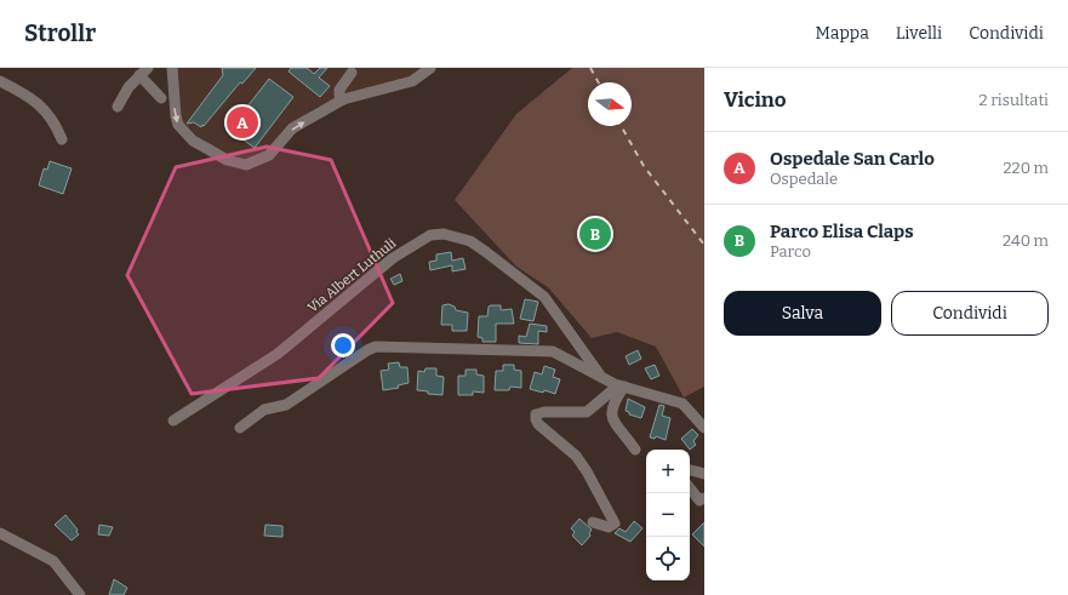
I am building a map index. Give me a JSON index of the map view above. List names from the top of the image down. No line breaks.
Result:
{"streets":{"street":["Via Albert Luthuli"]},"north":"right","page":{"header":"Strollr","nav":["Mappa","Livelli","Condividi"],"heading":["Vicino","2 risultati"],"pins":["A","B"],"list":[{"mark":"A","name":"Ospedale San Carlo","note":"Ospedale","value":"220 m"},{"mark":"B","name":"Parco Elisa Claps","note":"Parco","value":"240 m"}],"buttons":["Salva","Condividi"],"map_buttons":["+","−"]}}
